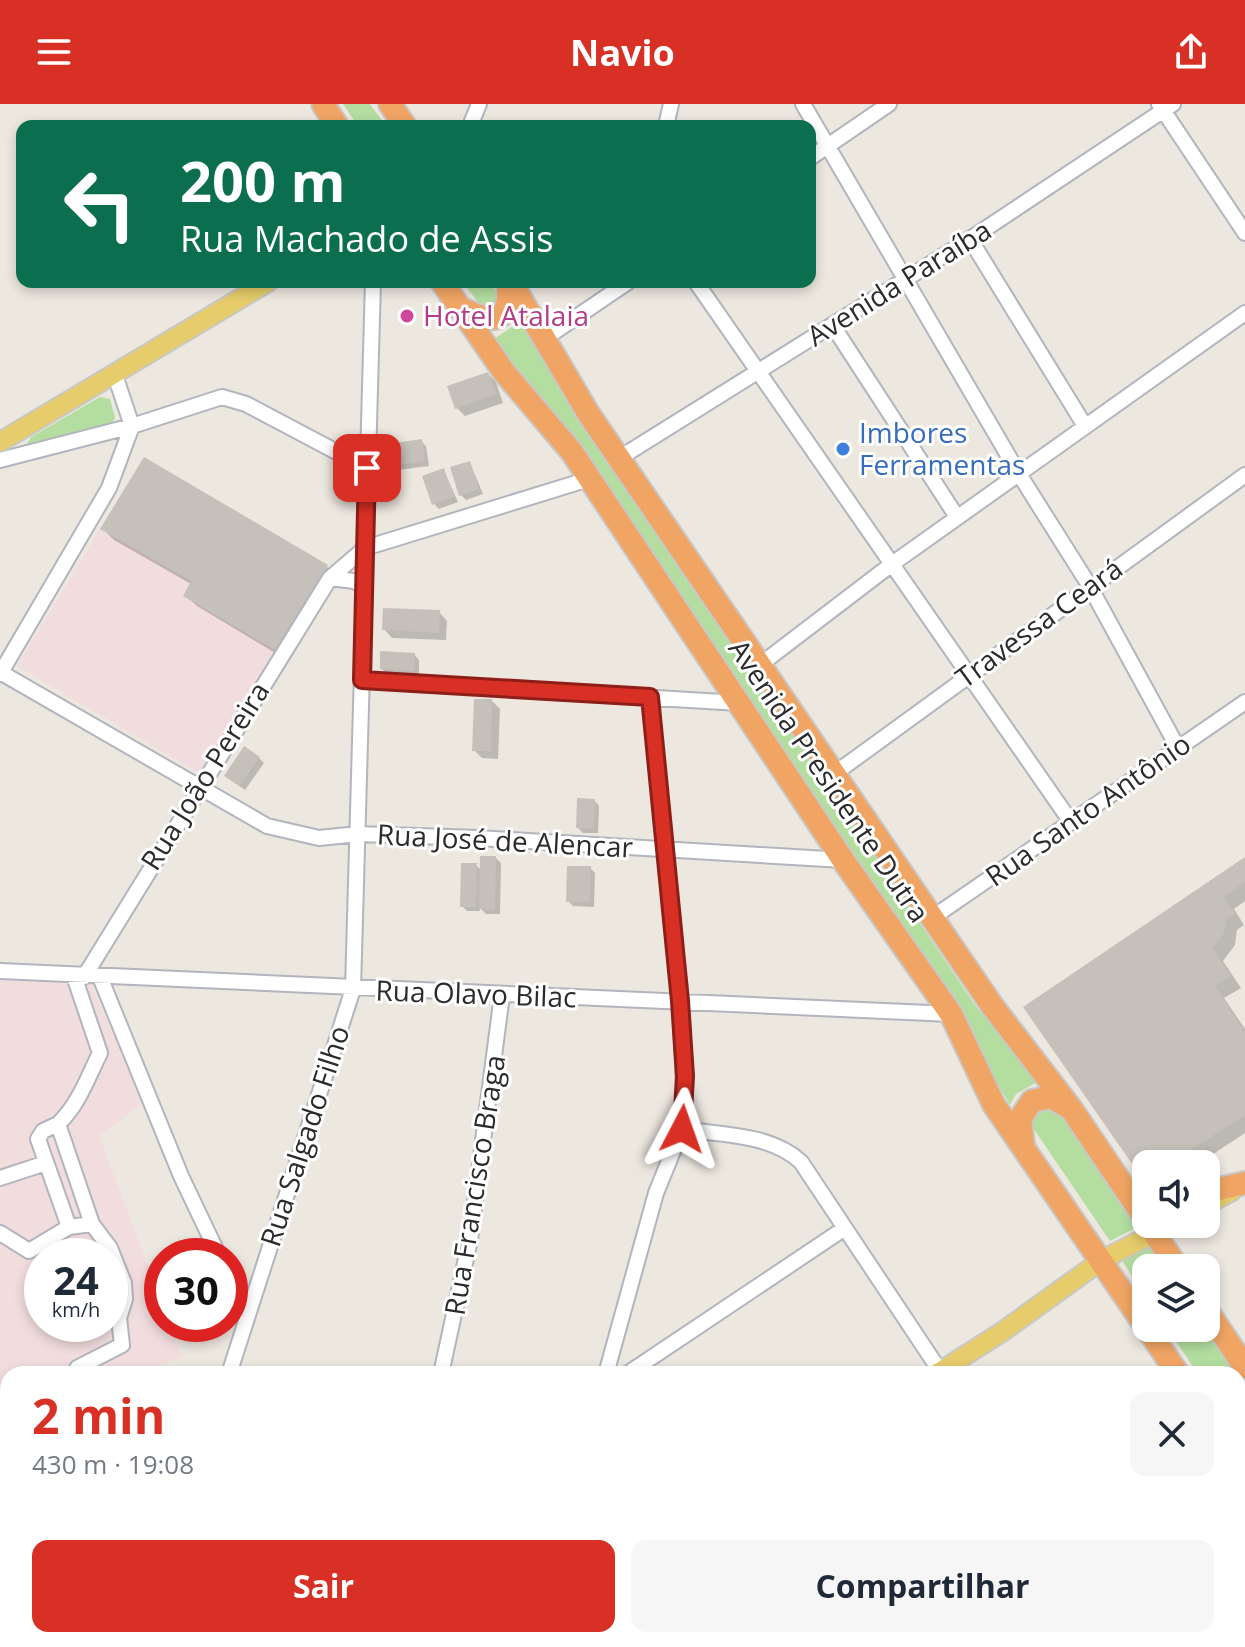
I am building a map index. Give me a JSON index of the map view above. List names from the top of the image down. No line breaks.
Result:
{"streets":{"highway":["Avenida Presidente Dutra"],"street":["Avenida Paraíba","Travessa Ceará","Rua João Pereira","Rua Santo Antônio","Rua José de Alencar","Rua Olavo Bilac","Rua Salgado Filho","Rua Francisco Braga"]},"crossings":[["Avenida Paraíba","Avenida Presidente Dutra"],["Travessa Ceará","Avenida Presidente Dutra"],["Rua João Pereira","Rua José de Alencar"],["Rua João Pereira","Rua Olavo Bilac"],["Rua João Pereira","Rua Salgado Filho"],["Avenida Presidente Dutra","Rua Santo Antônio"],["Avenida Presidente Dutra","Rua José de Alencar"],["Avenida Presidente Dutra","Rua Olavo Bilac"],["Rua José de Alencar","Rua Salgado Filho"],["Rua Olavo Bilac","Rua Salgado Filho"],["Rua Olavo Bilac","Rua Francisco Braga"]],"places":["Hotel Atalaia","Imbores Ferramentas"],"page":{"header":"Navio","turn":["200 m","Rua Machado de Assis"],"speed":"24 km/h","limit":"30","heading":["2 min","430 m · 19:08"],"buttons":["Sair","Compartilhar"]}}
